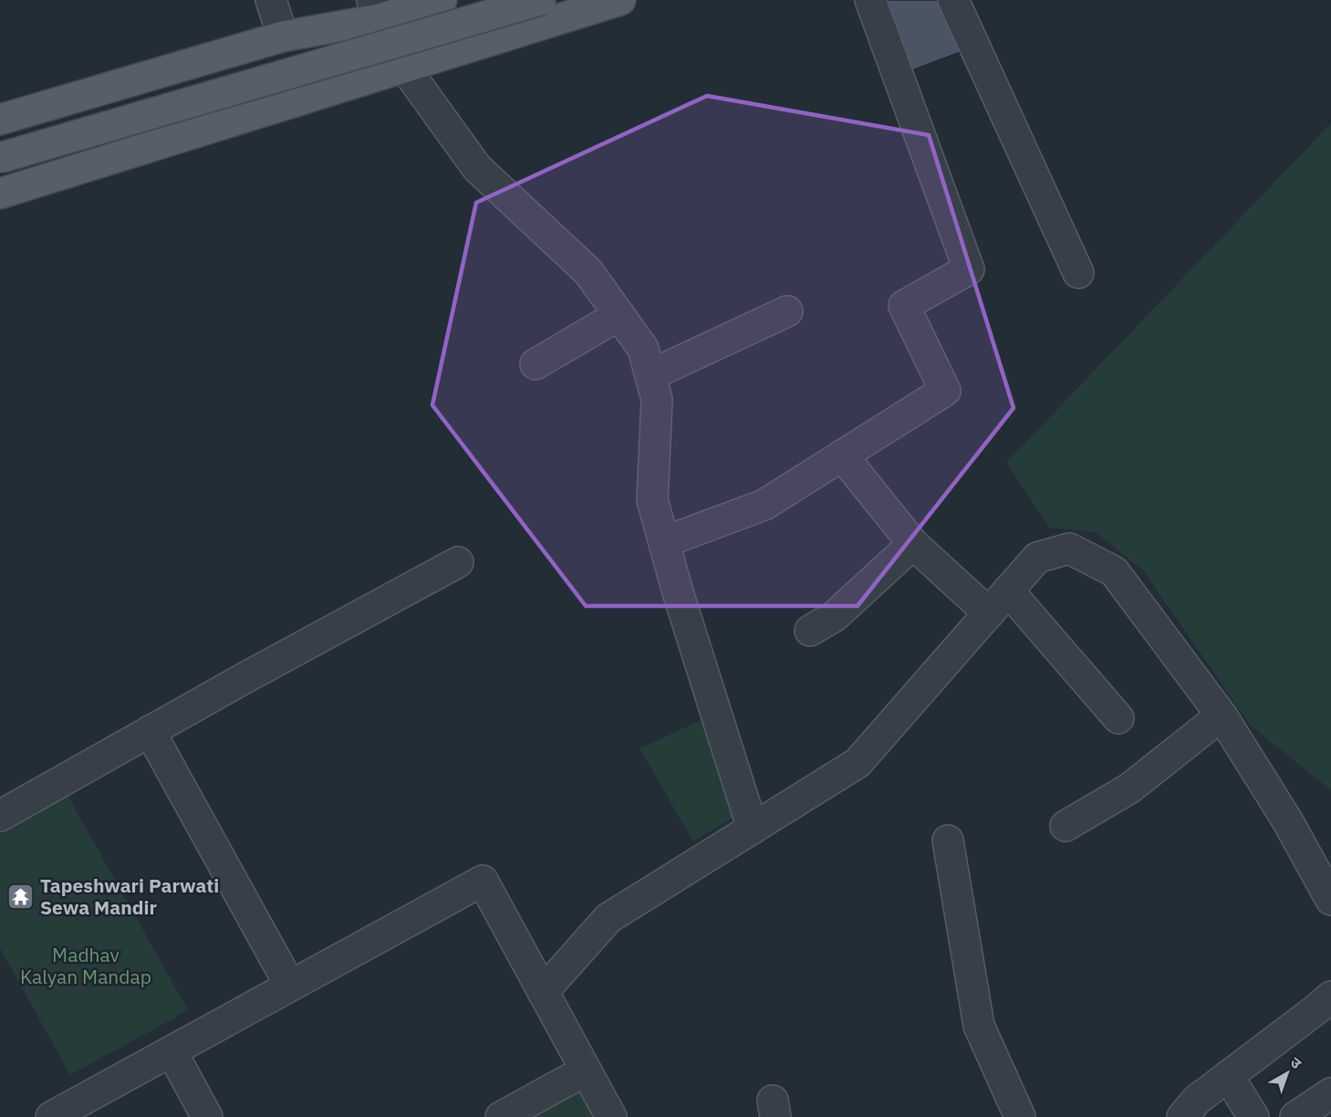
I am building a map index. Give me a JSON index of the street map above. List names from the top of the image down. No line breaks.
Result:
{"parks":["Madhav Kalyan Mandap"],"places":{"temple":["Tapeshwari Parwati Sewa Mandir"]},"north":"top right"}
